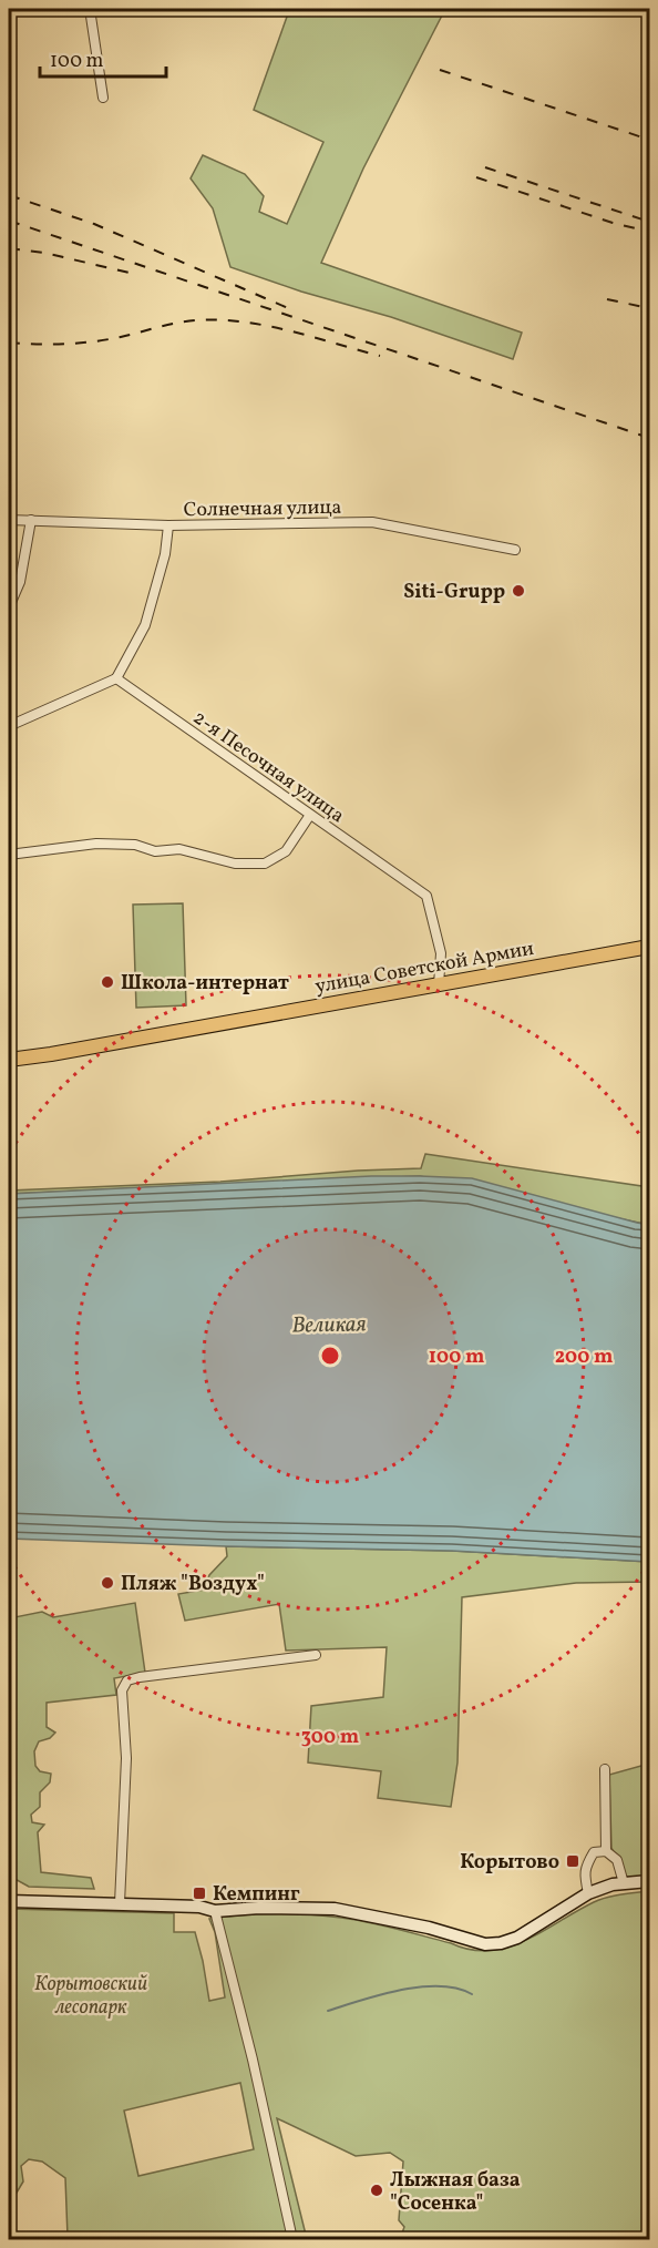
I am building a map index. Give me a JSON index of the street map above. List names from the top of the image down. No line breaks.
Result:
{"streets":{"main road":["улица Советской Армии"],"street":["Солнечная улица","2-я Песочная улица"]},"crossings":[["2-я Песочная улица","улица Советской Армии"]],"water":["Великая"],"parks":["Корытовский лесопарк"],"places":{"other":["Siti-Grupp","Школа-интернат","Пляж \"Воздух\"","Лыжная база \"Сосенка\""],"transit":["Корытово","Кемпинг"]},"scale_bar":"100 m","rings":["100 m","200 m","300 m"]}
